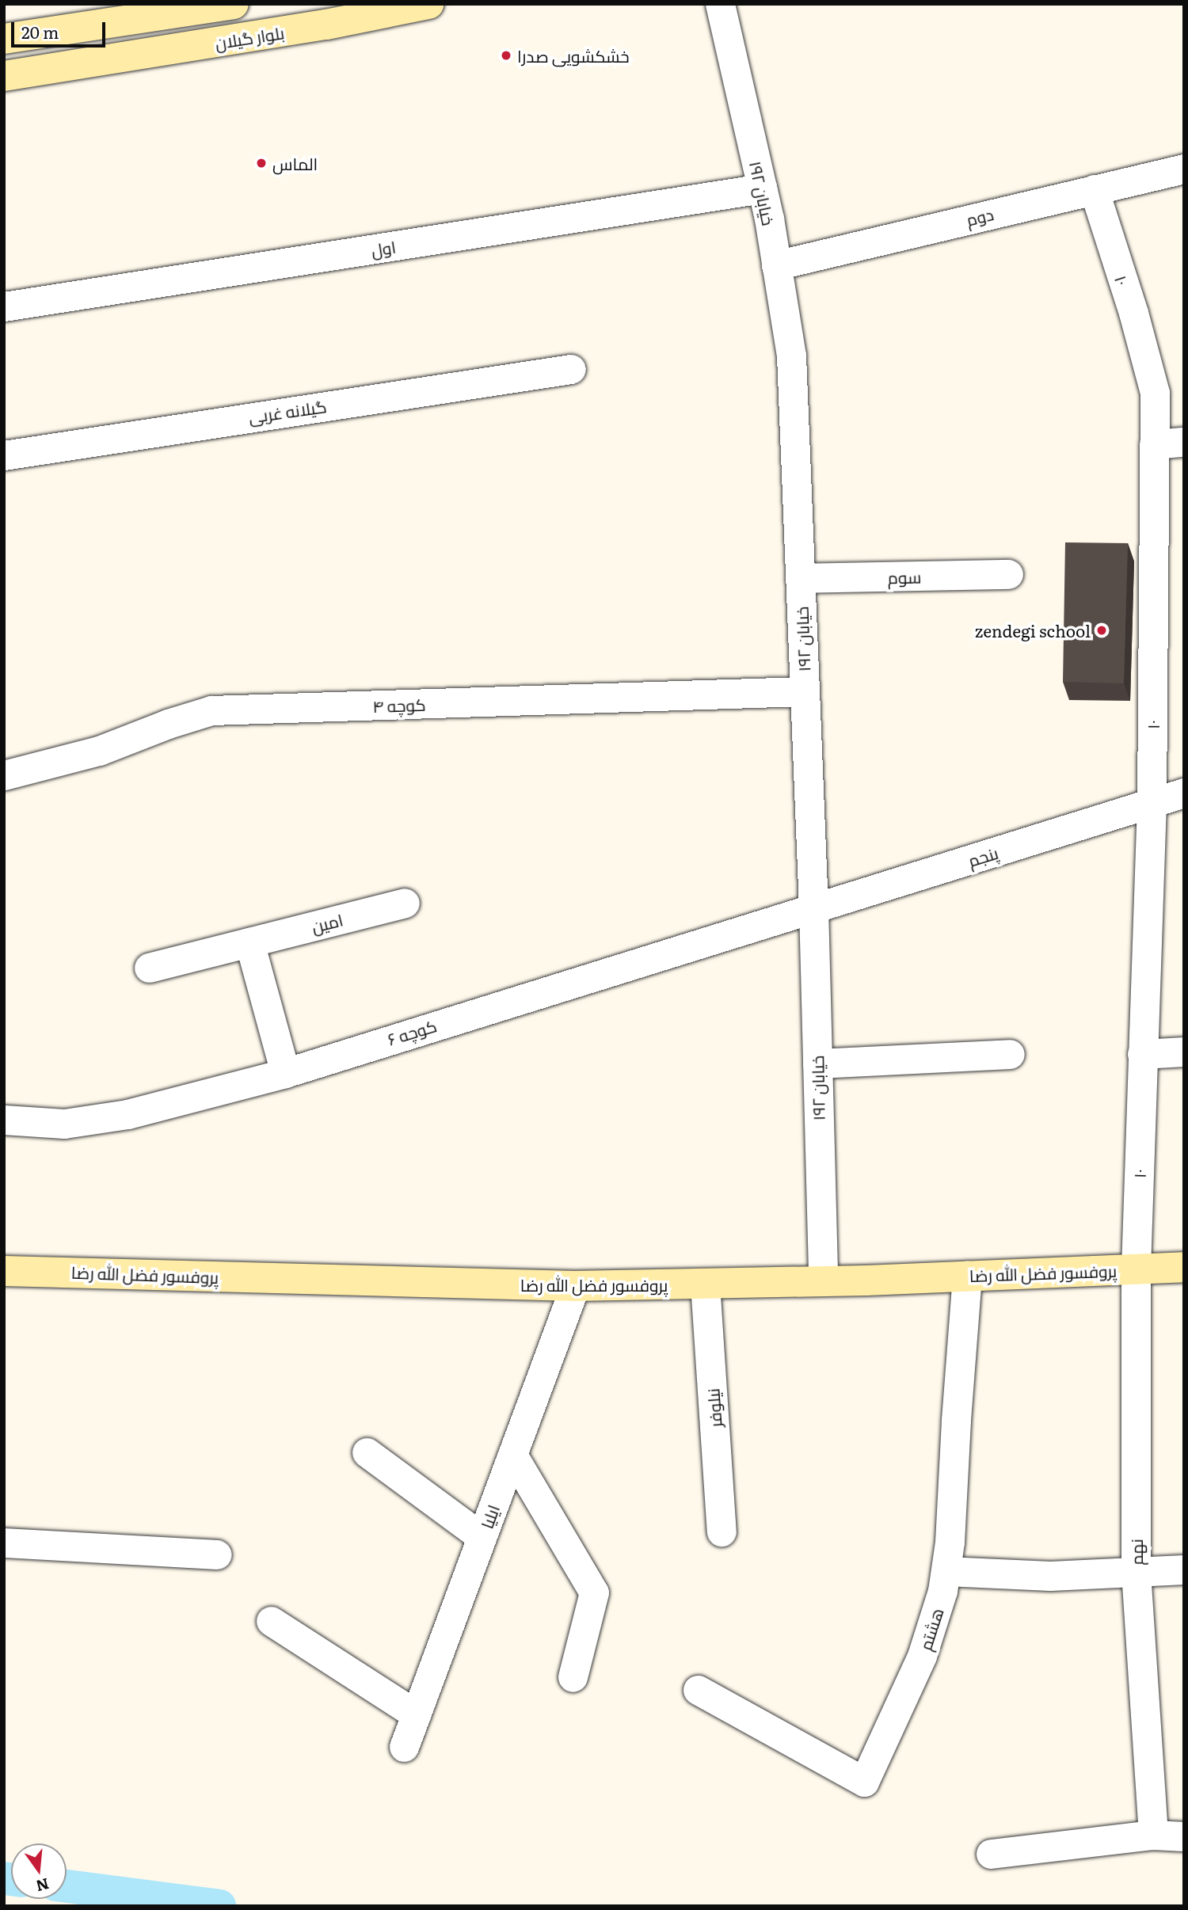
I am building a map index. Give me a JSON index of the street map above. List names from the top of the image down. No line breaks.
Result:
{"streets":{"main road":["بلوار گیلان","پروفسور فضل الله رضا"],"street":["خیابان ۱۹۲","دوم","اول","۱۰","گیلانه غربی","سوم","کوچه ۴","پنجم","امین","کوچه ۶","نیلوفر","ایلیا","نهم","هشتم"]},"crossings":[["خیابان ۱۹۲","دوم"],["خیابان ۱۹۲","اول"],["خیابان ۱۹۲","سوم"],["خیابان ۱۹۲","کوچه ۴"],["خیابان ۱۹۲","پنجم"],["خیابان ۱۹۲","کوچه ۶"],["خیابان ۱۹۲","پروفسور فضل الله رضا"],["دوم","۱۰"],["۱۰","پنجم"],["۱۰","پروفسور فضل الله رضا"],["۱۰","نهم"],["پنجم","کوچه ۶"],["پروفسور فضل الله رضا","نیلوفر"],["پروفسور فضل الله رضا","ایلیا"],["پروفسور فضل الله رضا","نهم"],["پروفسور فضل الله رضا","هشتم"]],"places":["خشکشویی صدرا","الماس","zendegi school"],"scale_bar":"20 m","north":"bottom"}
